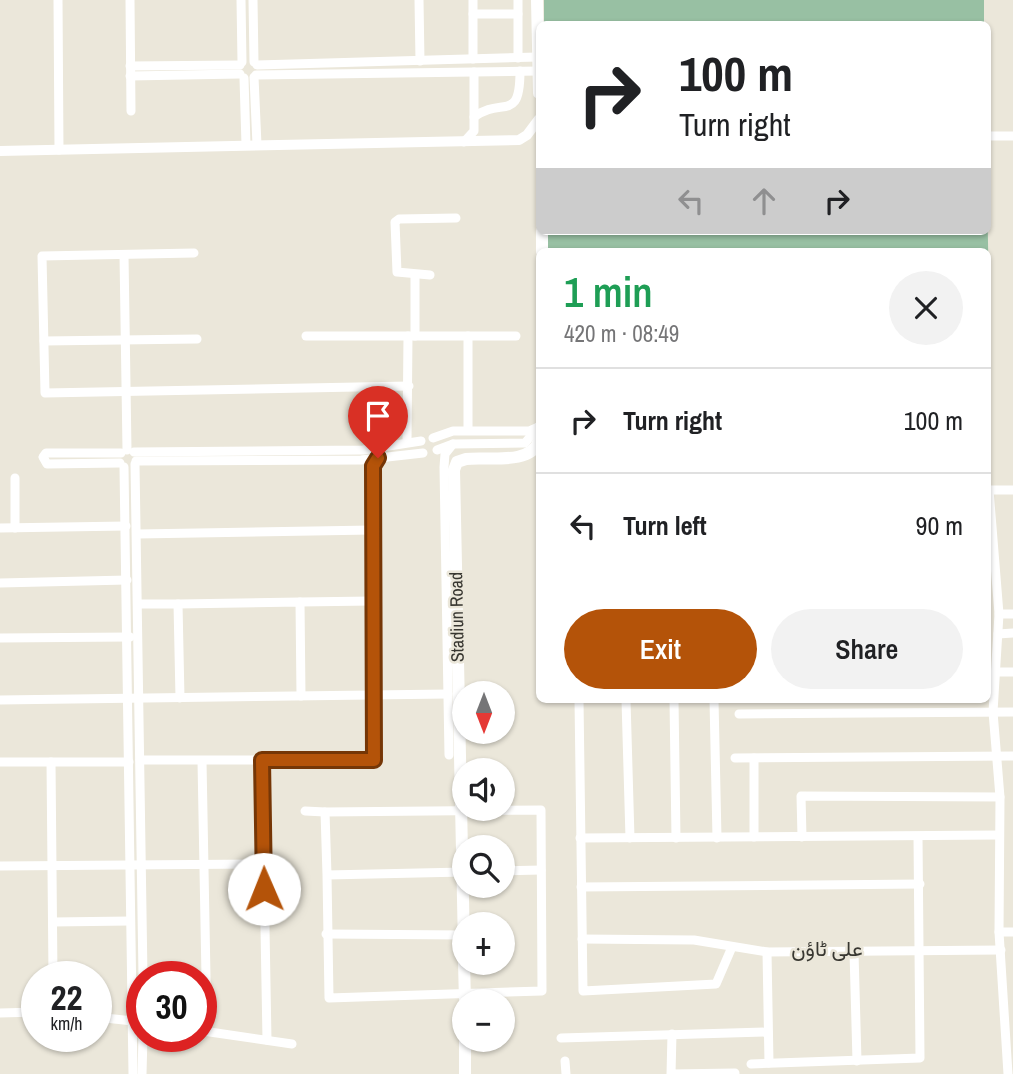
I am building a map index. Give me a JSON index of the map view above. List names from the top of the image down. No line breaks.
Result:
{"streets":{"main road":["Stadiun Road"]},"districts":["علی ٹاؤن"],"north":"bottom","page":{"turn":["100 m","Turn right"],"heading":["1 min","420 m · 08:49"],"list":[{"name":"Turn right","value":"100 m"},{"name":"Turn left","value":"90 m"}],"buttons":["Exit","Share"],"map_buttons":["+","−"],"speed":"22 km/h","limit":"30"}}
